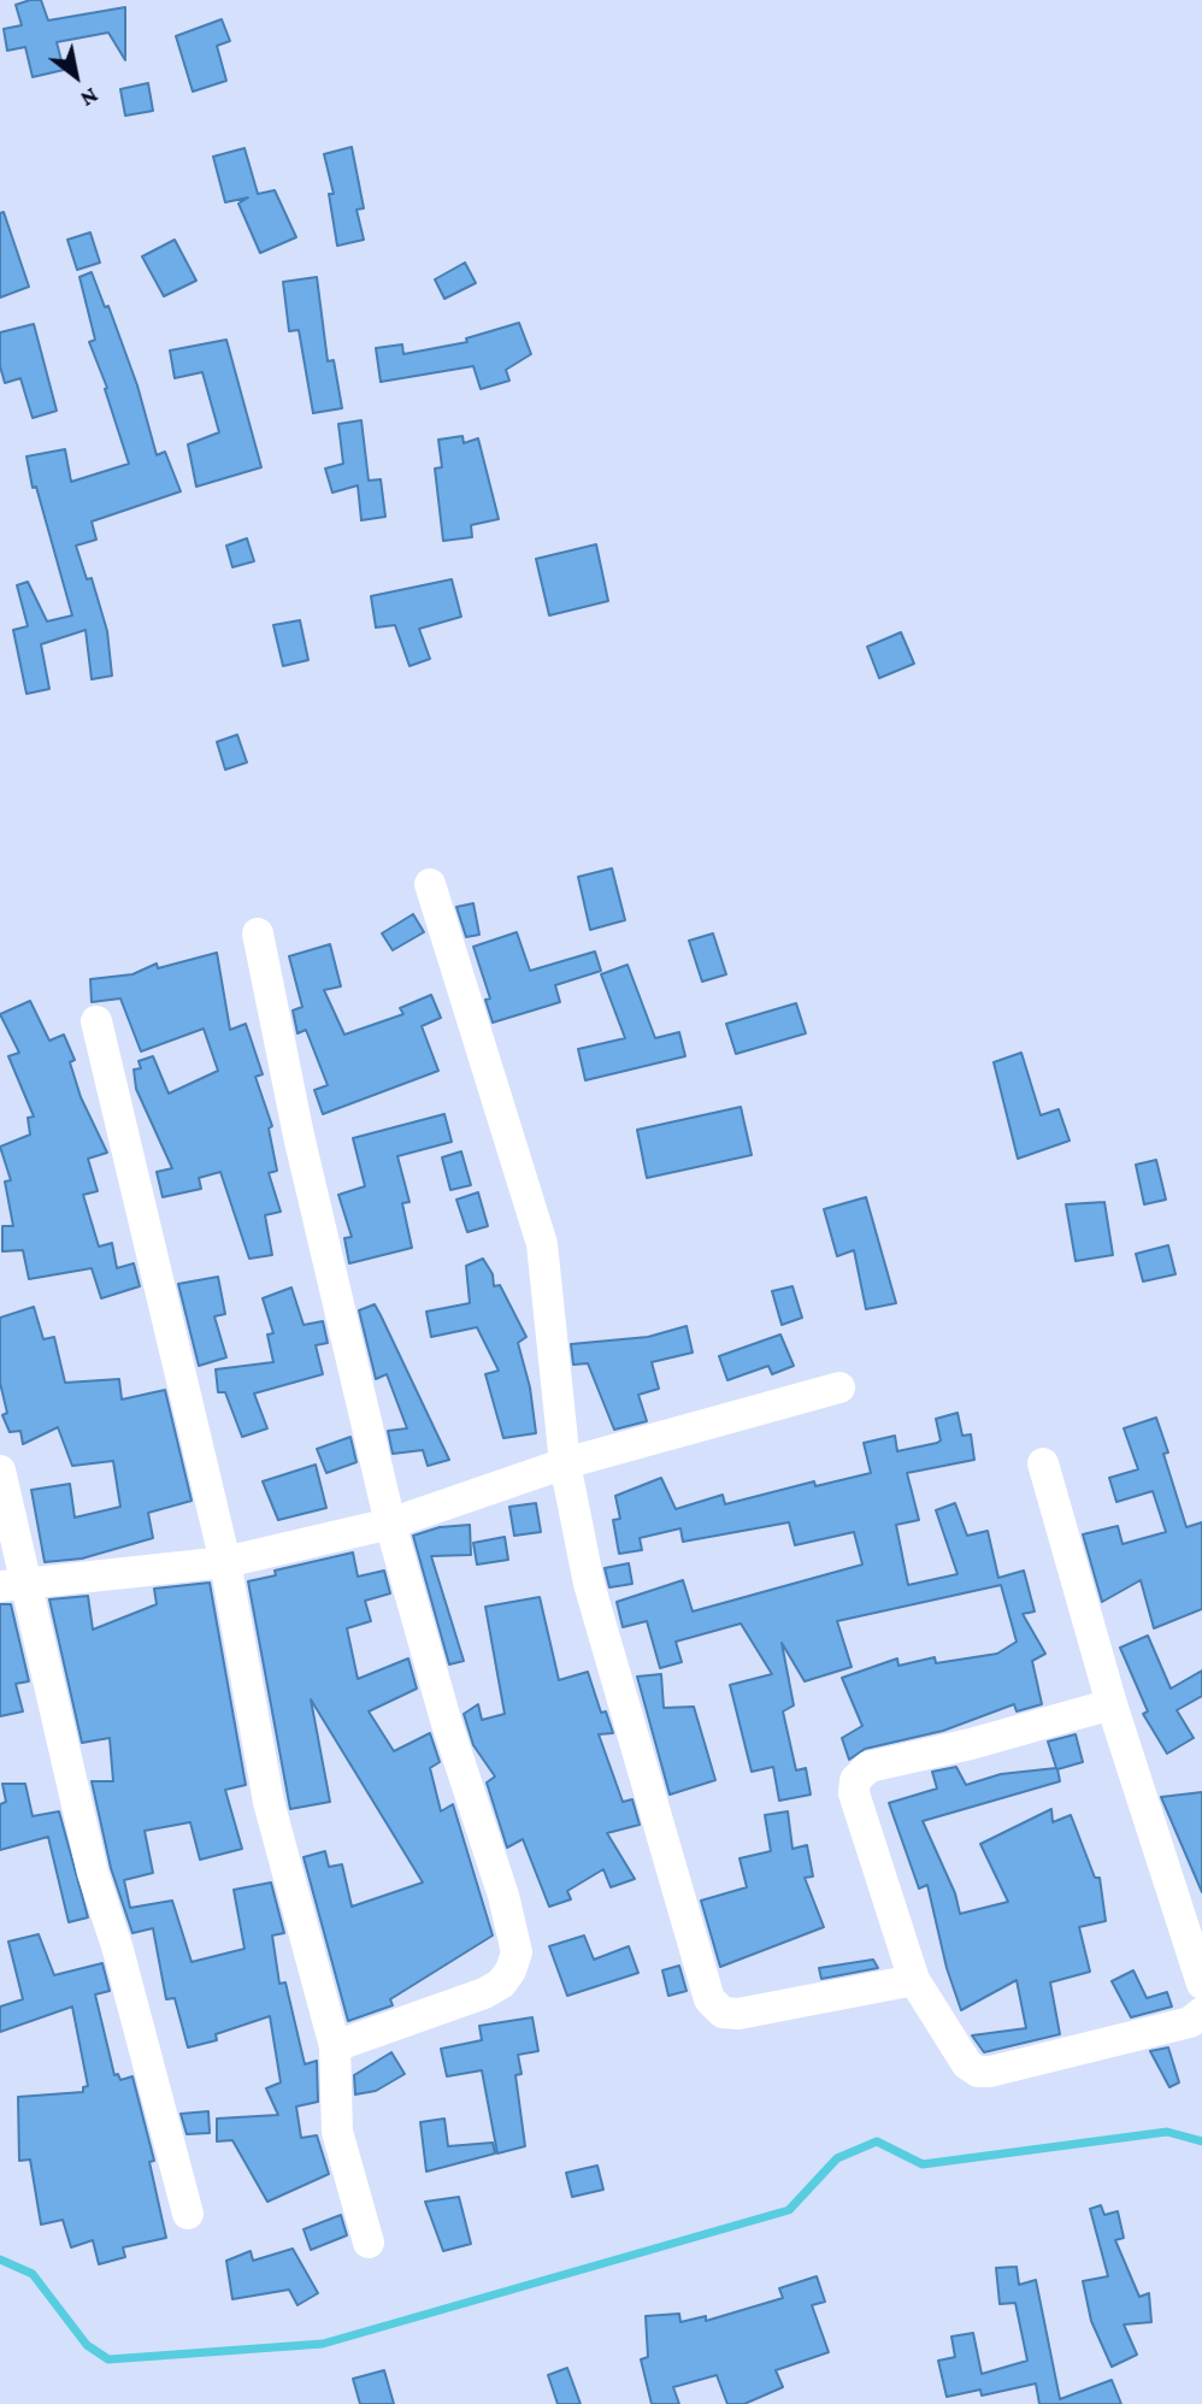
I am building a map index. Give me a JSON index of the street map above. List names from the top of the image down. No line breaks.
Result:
{"north":"bottom right"}
